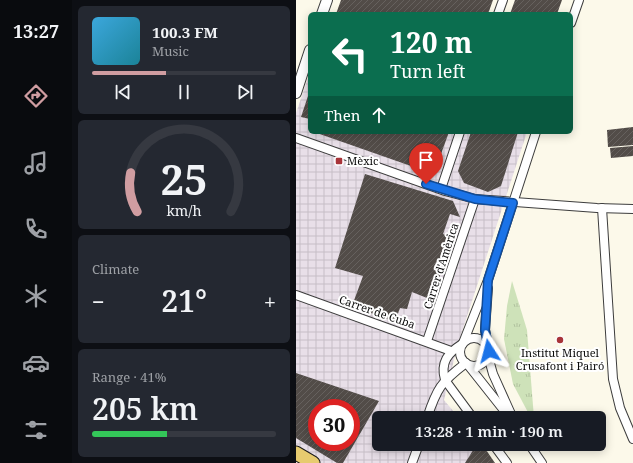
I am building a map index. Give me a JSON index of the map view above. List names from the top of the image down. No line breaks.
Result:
{"streets":{"street":["Carrer d'Amèrica","Carrer de Cuba"]},"crossings":[["Carrer d'Amèrica","Carrer de Cuba"]],"places":{"transit":["Mèxic"],"other":["Institut Miquel Crusafont i Pairó"]},"page":{"tabs":"13:27","turn":["120 m","Turn left"],"song":["100.3 FM","Music"],"then":"Then","tile":["Climate",["Range · 41%","205 km"]],"heat":["−","21°","+"],"limit":"30","trip":"13:28 · 1 min · 190 m","gauge":["25","km/h"]}}
